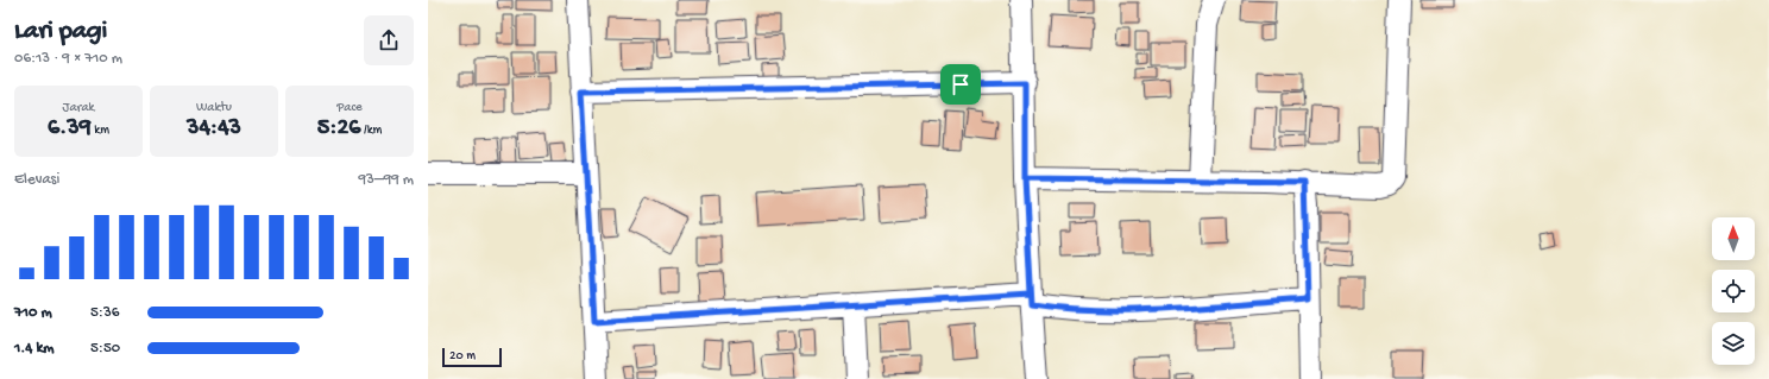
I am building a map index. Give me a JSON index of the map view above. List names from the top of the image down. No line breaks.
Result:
{"scale_bar":"20 m","north":"top","page":{"heading":["Lari pagi","06:13 · 9 × 710 m"],"stats":[["Jarak","6.39 km"],["Waktu","34:43"],["Pace","5:26 /km"]],"chart":["Elevasi","93–99 m"],"list":[{"name":"710 m","note":"5:36"},{"name":"1.4 km","note":"5:50"}],"scale":"20 m"}}
